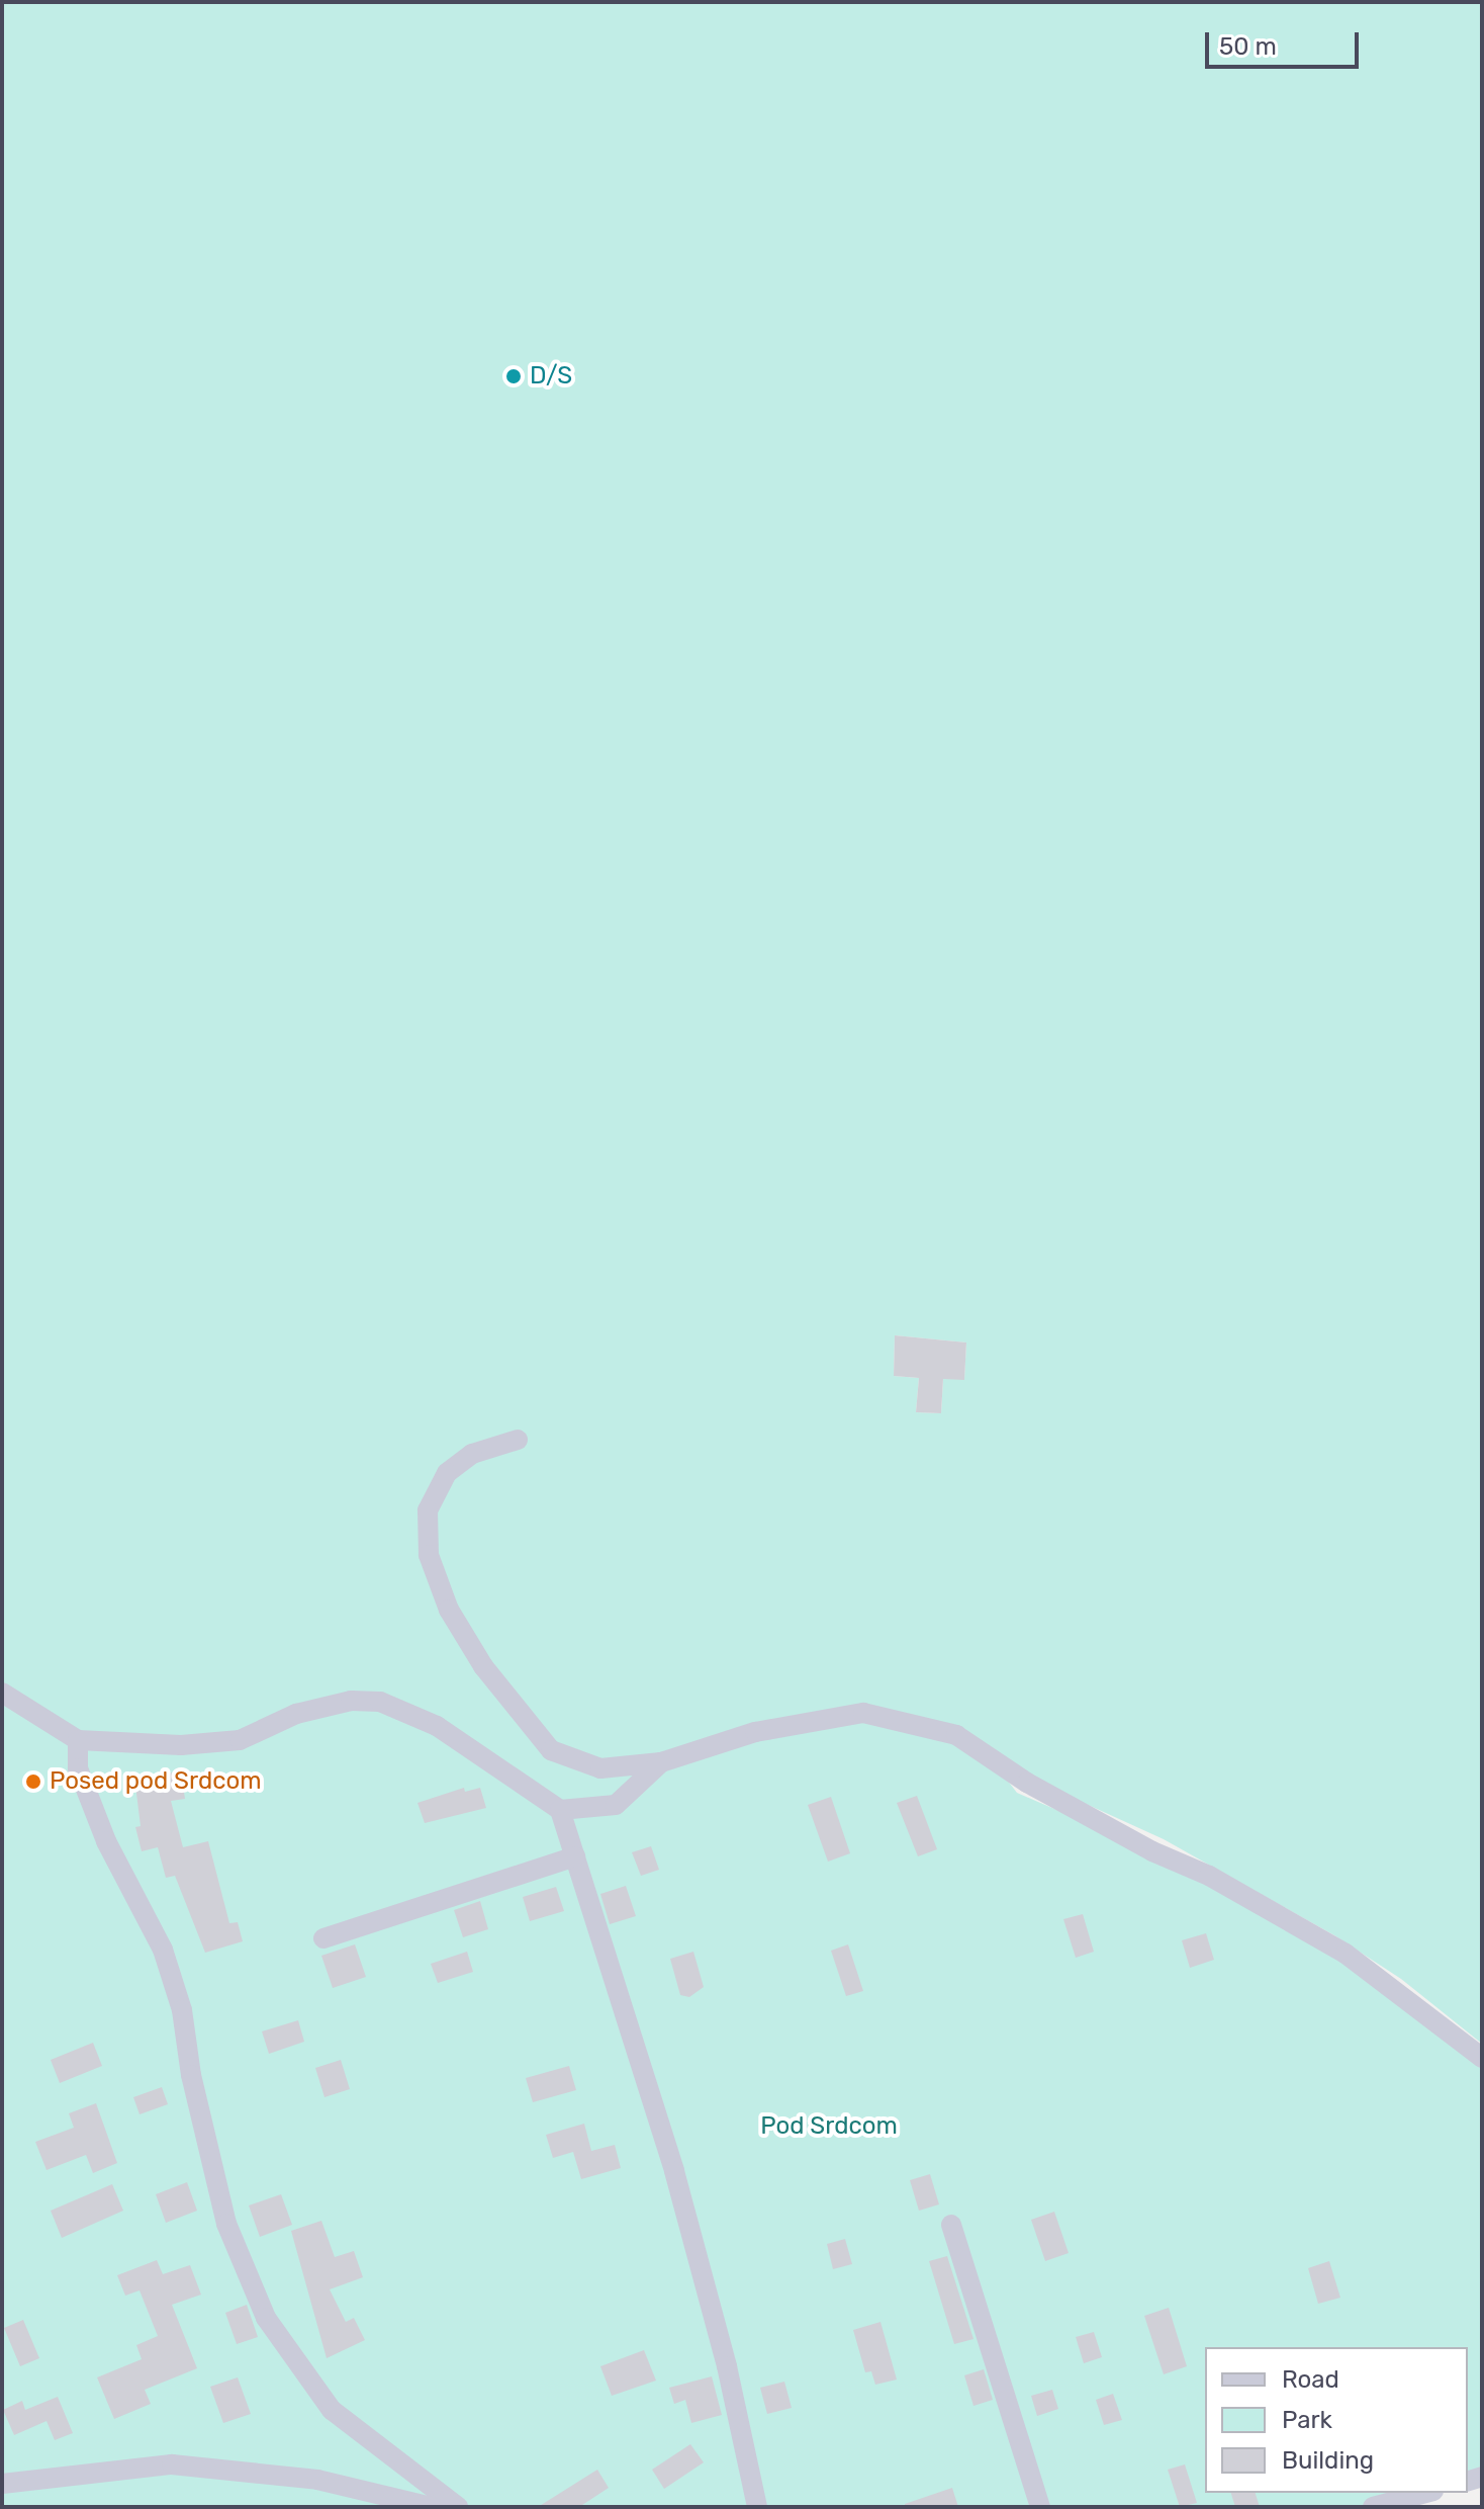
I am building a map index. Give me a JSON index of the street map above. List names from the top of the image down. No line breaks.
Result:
{"parks":["Pod Srdcom"],"places":["D/S","Posed pod Srdcom"],"legend":["Road","Park","Building"],"scale_bar":"50 m"}
